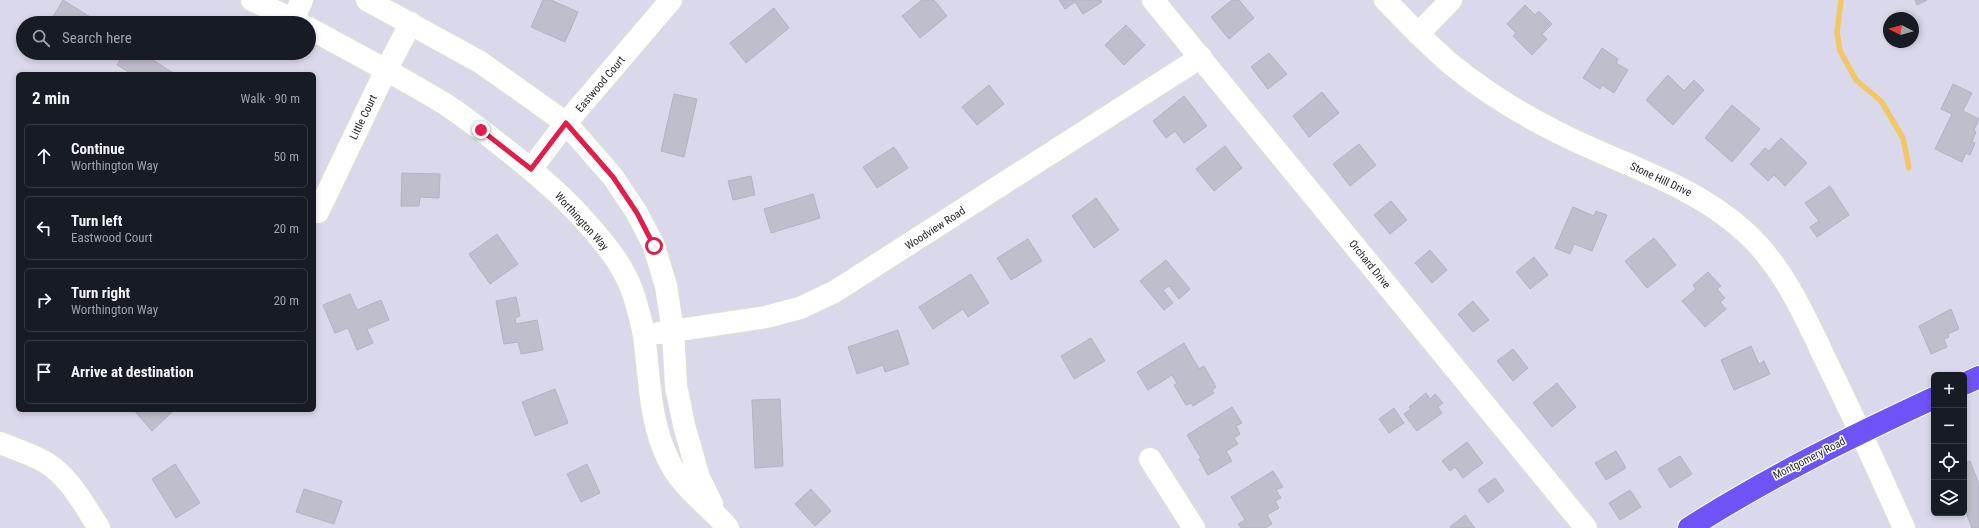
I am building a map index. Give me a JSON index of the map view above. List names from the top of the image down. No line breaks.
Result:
{"streets":{"main road":["Montgomery Road"],"street":["Eastwood Court","Little Court","Stone Hill Drive","Worthington Way","Woodview Road","Orchard Drive"]},"crossings":[["Eastwood Court","Worthington Way"],["Little Court","Worthington Way"],["Stone Hill Drive","Montgomery Road"],["Worthington Way","Woodview Road"],["Woodview Road","Orchard Drive"]],"north":"left","page":{"search":"Search here","heading":["2 min","Walk · 90 m"],"list":[["Continue","Worthington Way","50 m"],["Turn left","Eastwood Court","20 m"],["Turn right","Worthington Way","20 m"],"Arrive at destination"],"map_buttons":["+","−"]}}
